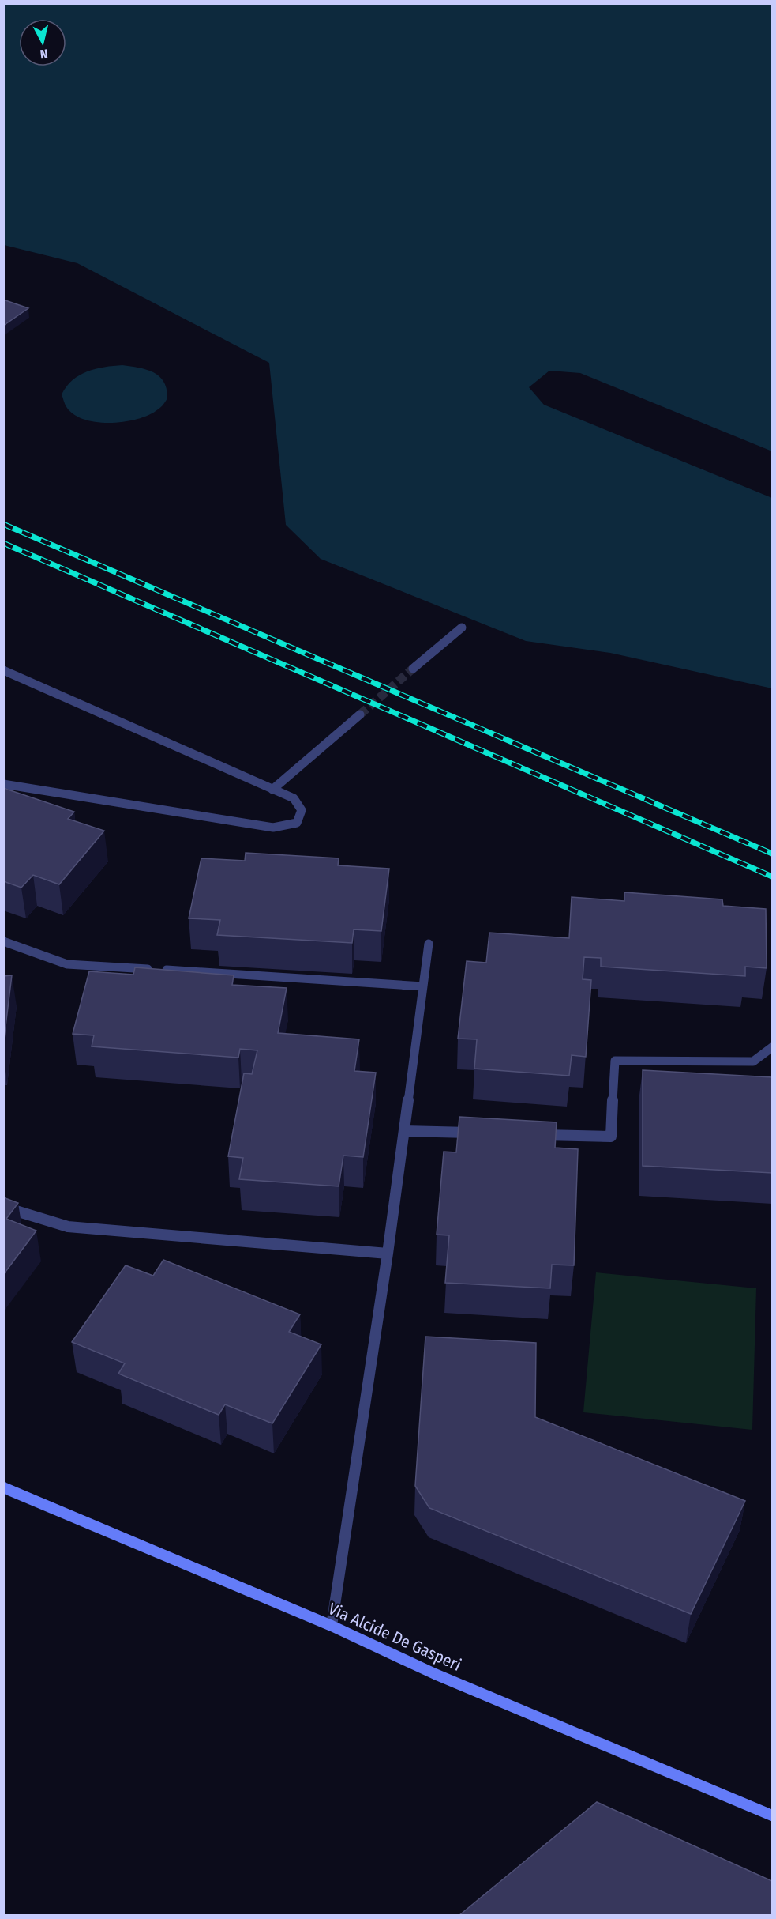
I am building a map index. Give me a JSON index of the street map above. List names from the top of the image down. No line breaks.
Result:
{"streets":{"street":["Via Alcide De Gasperi"]},"north":"bottom"}
